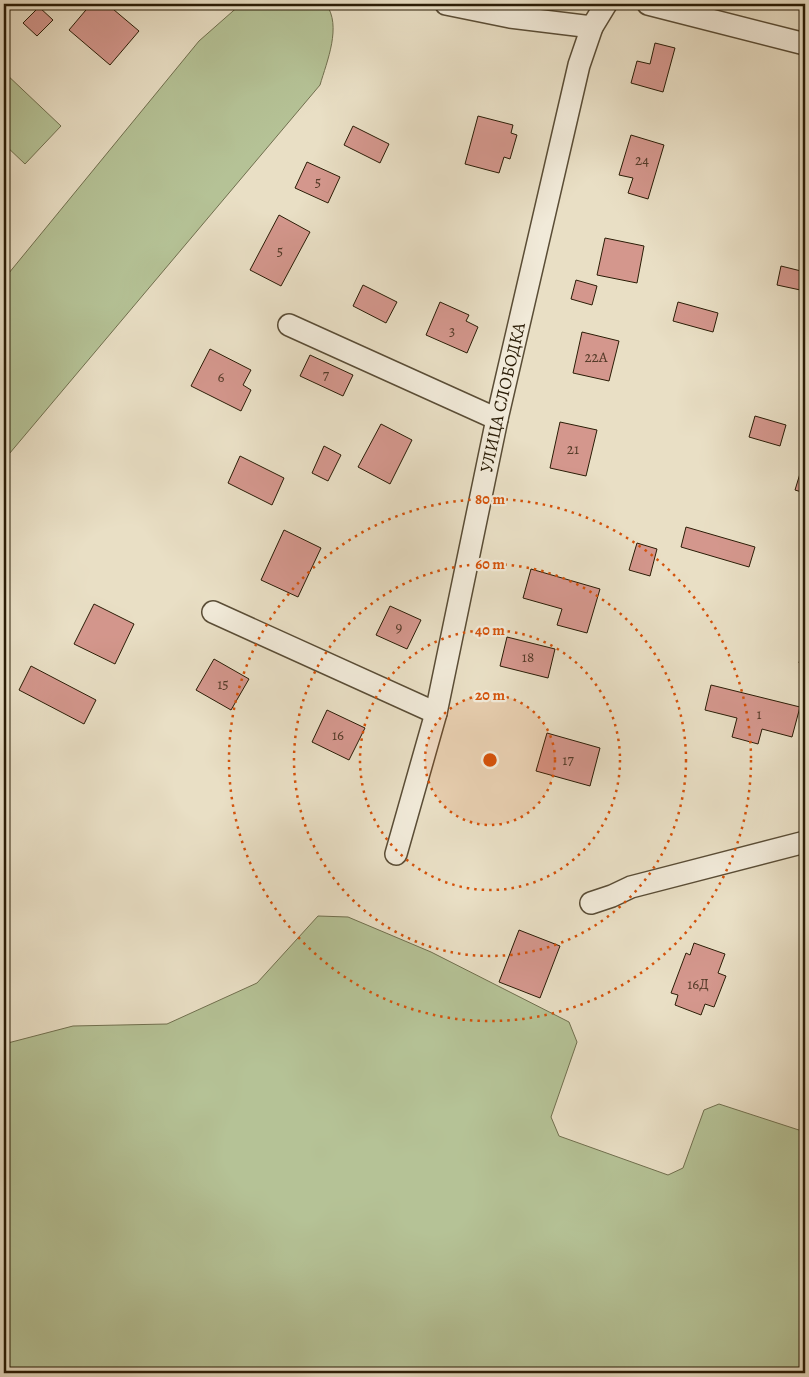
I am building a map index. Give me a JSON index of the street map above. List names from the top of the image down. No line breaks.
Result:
{"streets":{"street":["УЛИЦА СЛОБОДКА"]},"house_numbers":["24","5","5","3","22А","7","6","21","9","18","15","1","16","17","16Д"],"rings":["80 m","60 m","40 m","20 m"]}
